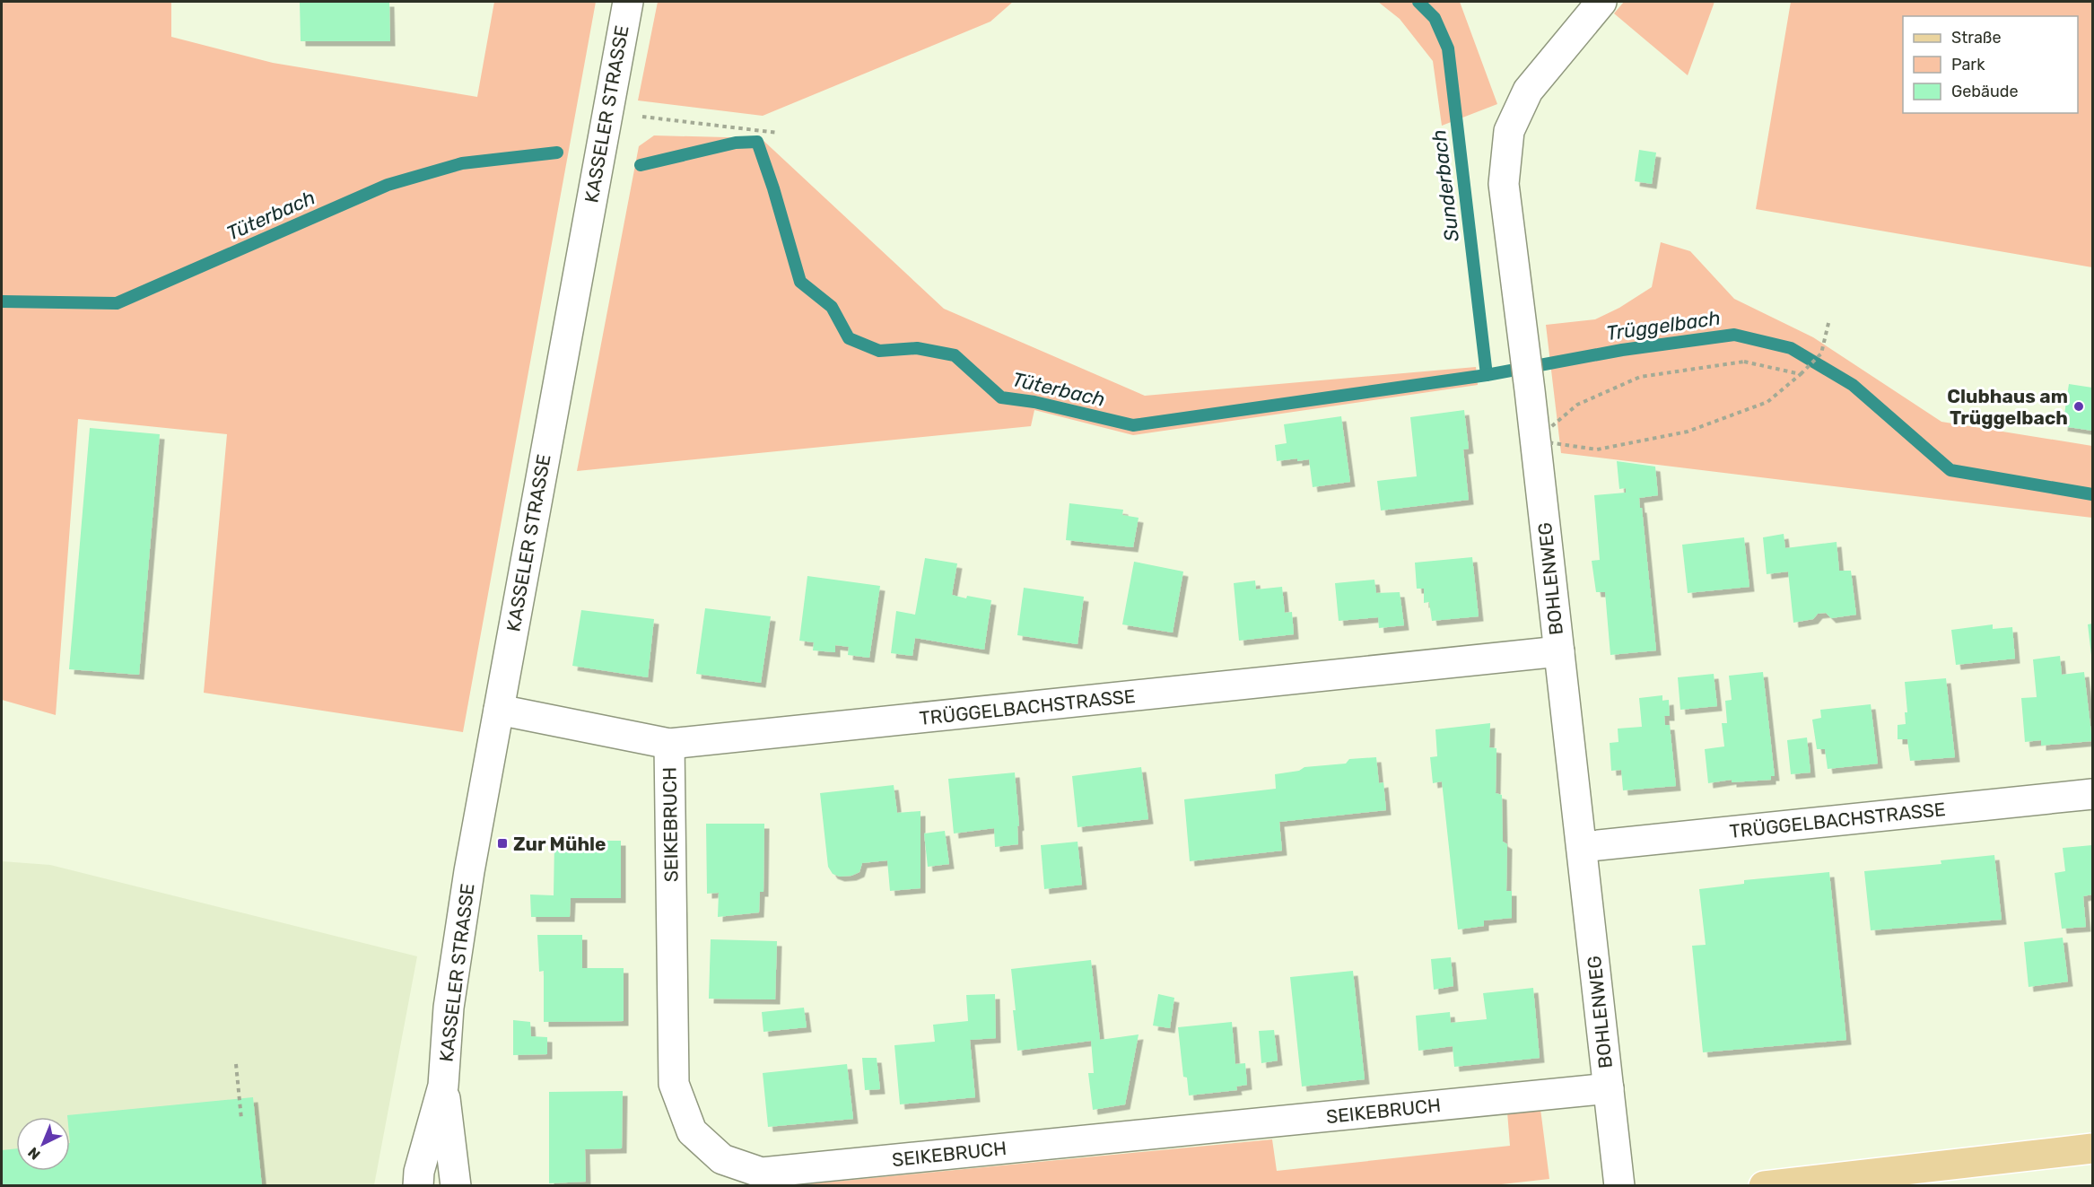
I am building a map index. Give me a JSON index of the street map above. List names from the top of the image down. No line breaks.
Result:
{"streets":{"street":["KASSELER STRASSE","BOHLENWEG","TRÜGGELBACHSTRASSE","SEIKEBRUCH"]},"crossings":[["KASSELER STRASSE","TRÜGGELBACHSTRASSE"],["BOHLENWEG","TRÜGGELBACHSTRASSE"],["BOHLENWEG","SEIKEBRUCH"],["TRÜGGELBACHSTRASSE","SEIKEBRUCH"]],"water":["Sunderbach","Tüterbach","Trüggelbach"],"places":{"other":["Clubhaus am Trüggelbach"],"transit":["Zur Mühle"]},"legend":["Straße","Park","Gebäude"],"north":"bottom left"}
